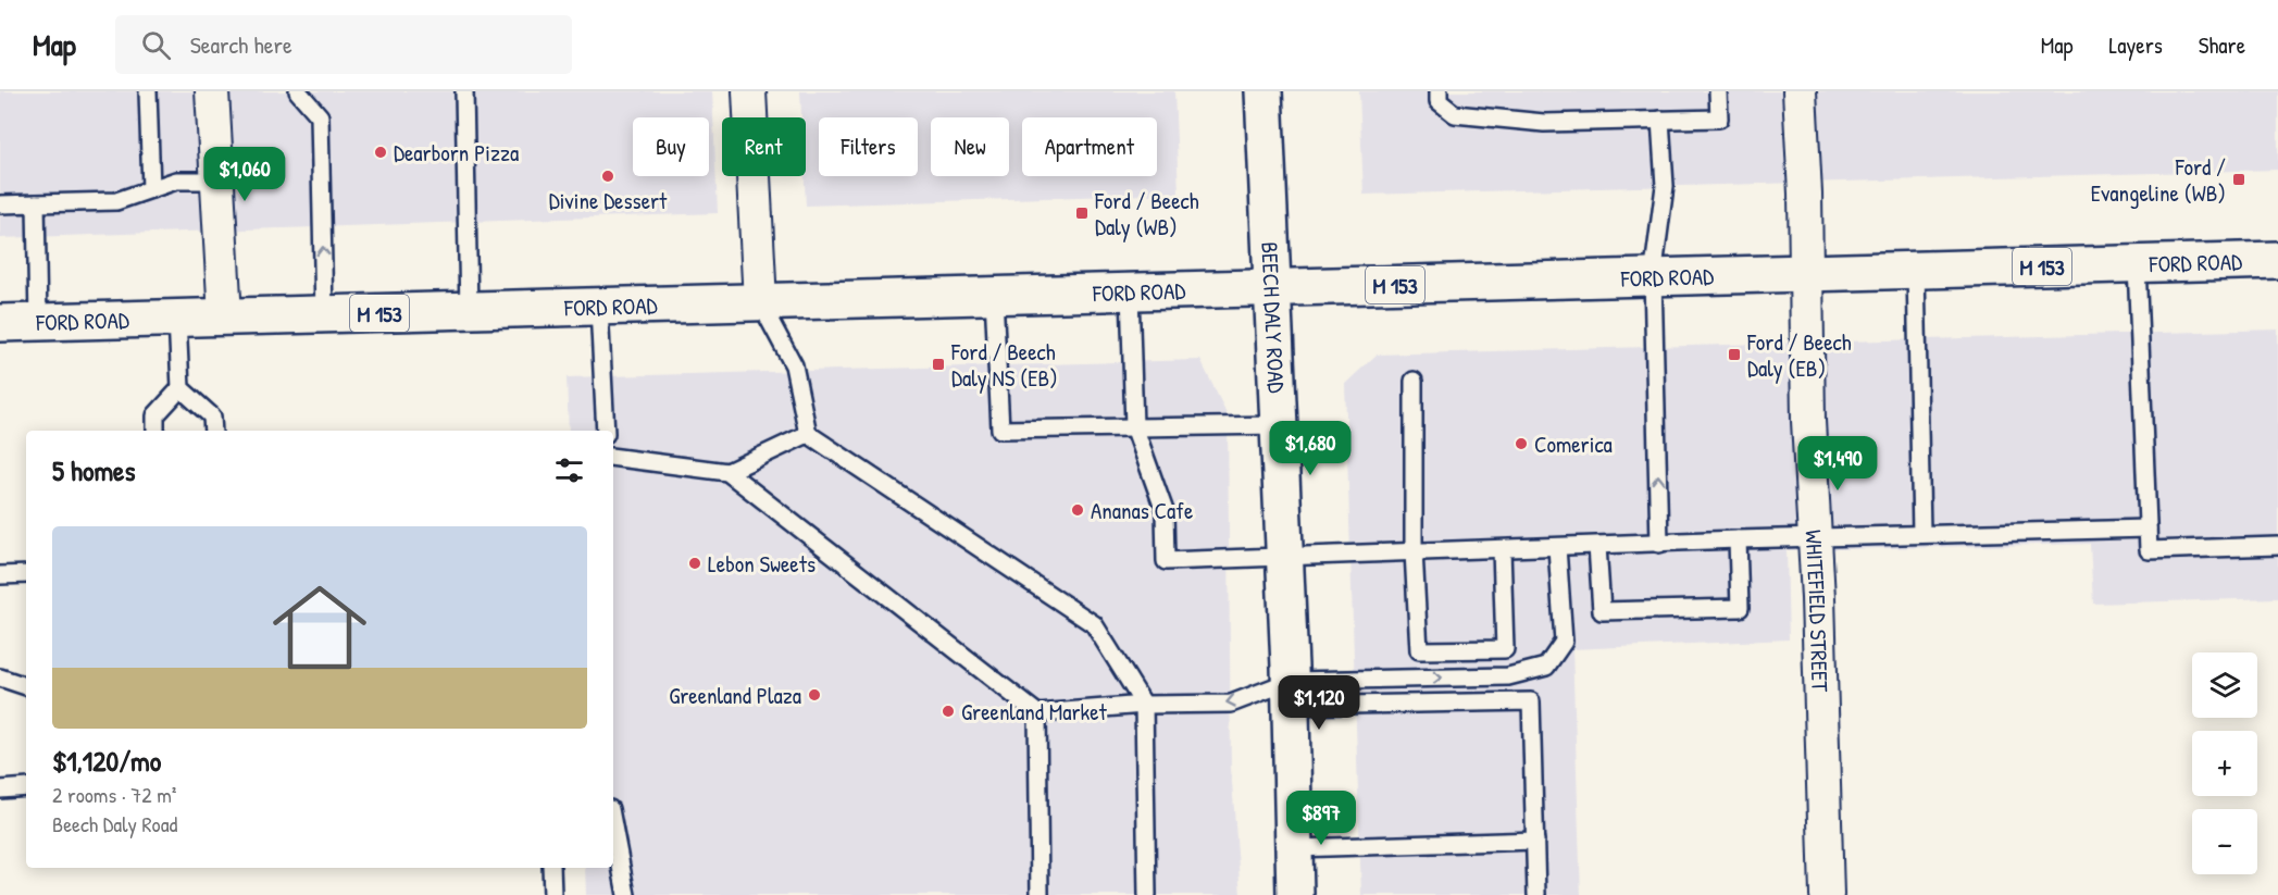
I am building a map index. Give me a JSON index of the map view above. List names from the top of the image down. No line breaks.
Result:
{"streets":{"main road":["FORD ROAD","M 153","BEECH DALY ROAD"],"street":["WHITEFIELD STREET"]},"crossings":[["FORD ROAD","BEECH DALY ROAD"],["FORD ROAD","WHITEFIELD STREET"]],"places":{"other":["Dearborn Pizza","Divine Dessert","Comerica","Ananas Cafe","Lebon Sweets","Greenland Plaza","Greenland Market"],"transit":["Ford / Evangeline (WB)","Ford / Beech Daly (WB)","Ford / Beech Daly (EB)","Ford / Beech Daly NS (EB)"]},"page":{"header":"Map","search":"Search here","nav":["Map","Layers","Share"],"chip":["Buy","Rent","Filters","New","Apartment"],"price":["$1,060","$1,680","$1,490","$1,120","$897"],"heading":"5 homes","list":[{"name":"$1,120/mo","note":"2 rooms · 72 m² · Beech Daly Road"}],"map_buttons":["+","−"]}}
